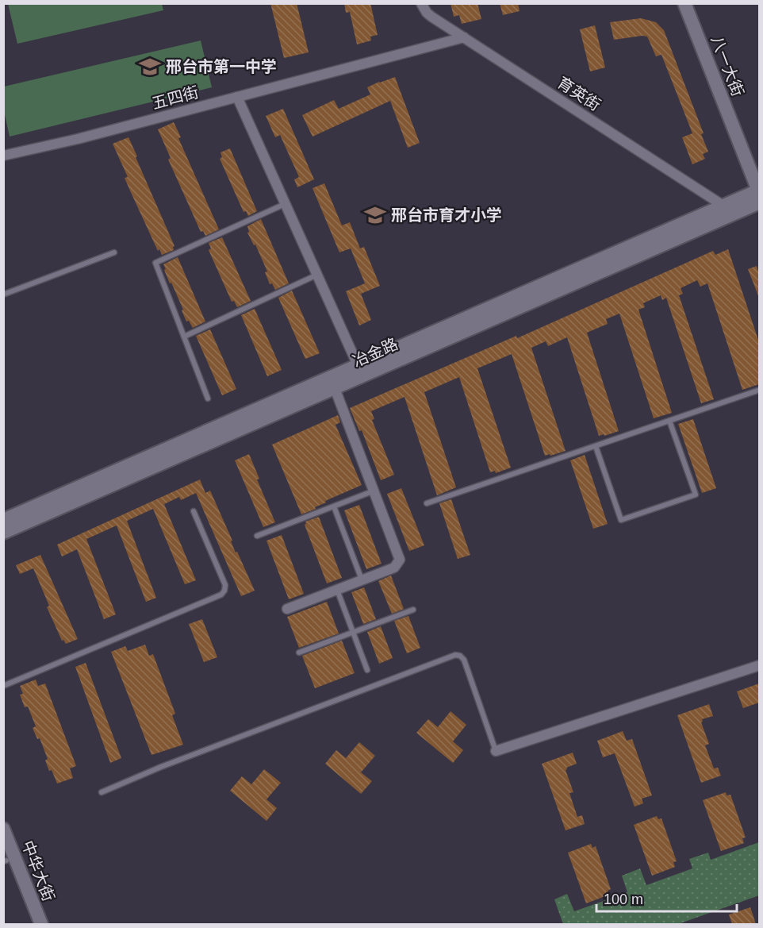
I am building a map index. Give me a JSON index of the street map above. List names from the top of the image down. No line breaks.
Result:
{"streets":{"street":["八一大街","育英街","五四街","冶金路","中华大街"]},"crossings":[["八一大街","冶金路"],["育英街","五四街"],["育英街","冶金路"]],"places":{"school or university":["邢台市第一中学","邢台市育才小学"]},"scale_bar":"100 m"}
